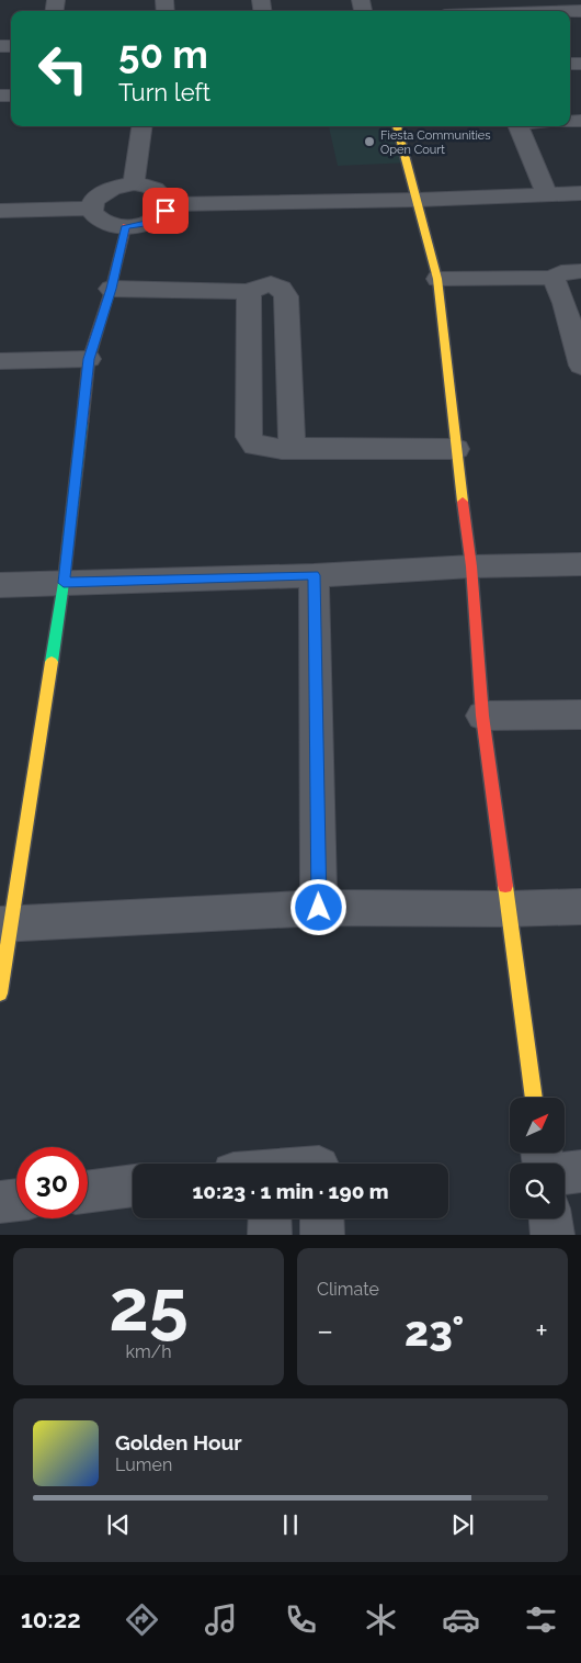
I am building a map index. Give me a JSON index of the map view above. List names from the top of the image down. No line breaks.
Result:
{"places":["Fiesta Communities Open Court"],"north":"top right","page":{"turn":["50 m","Turn left"],"limit":"30","trip":"10:23 · 1 min · 190 m","tile":[["25","km/h"],"Climate"],"heat":["−","23°","+"],"song":["Golden Hour","Lumen"],"tabs":"10:22"}}
